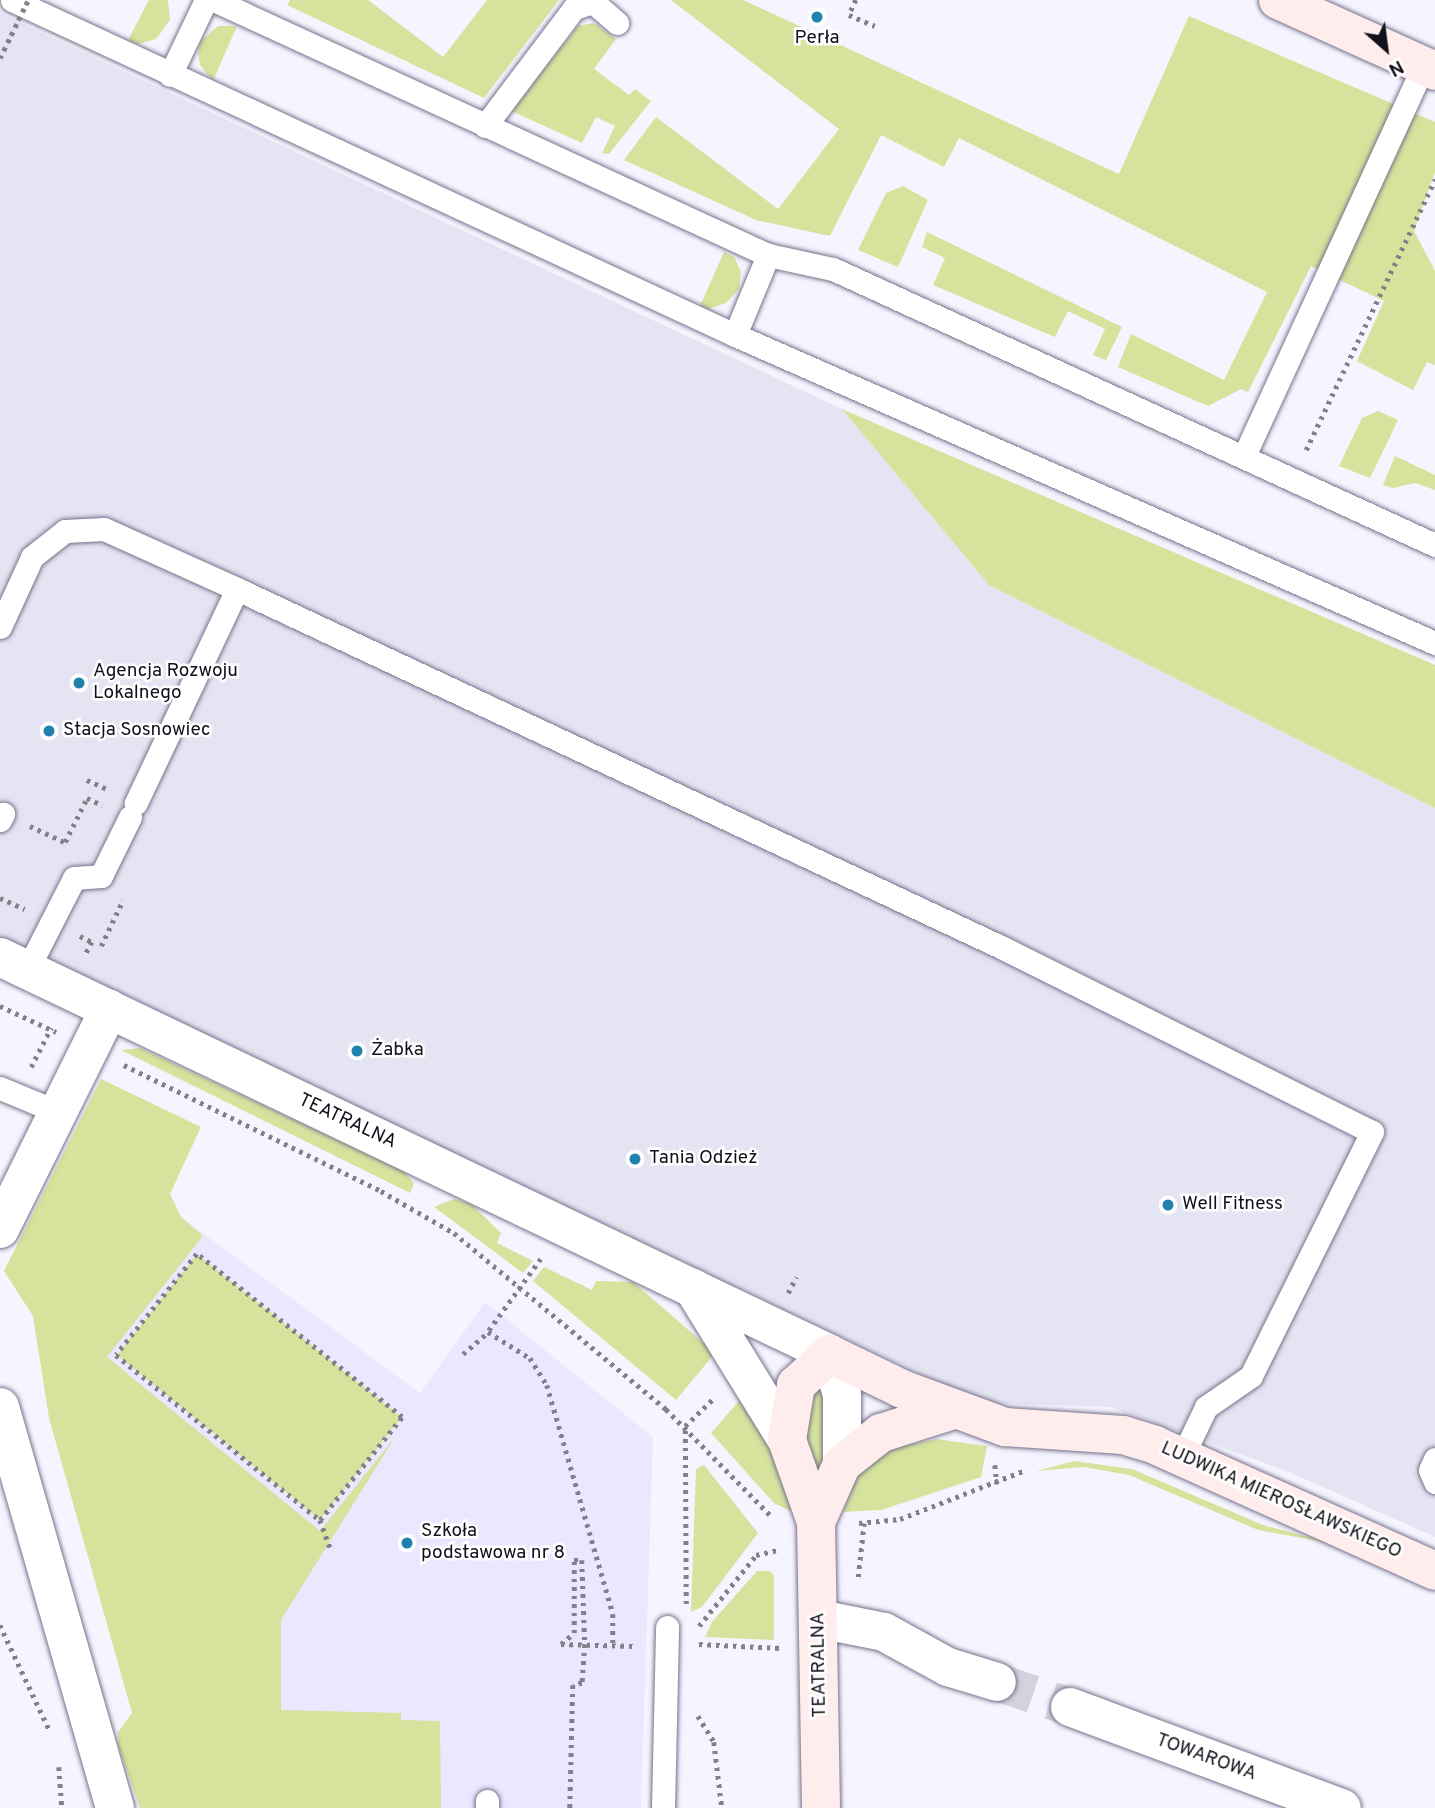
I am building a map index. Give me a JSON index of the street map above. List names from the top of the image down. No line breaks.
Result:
{"streets":{"street":["TEATRALNA","LUDWIKA MIEROSŁAWSKIEGO","TOWAROWA"]},"crossings":[["TEATRALNA","LUDWIKA MIEROSŁAWSKIEGO"]],"places":["Perła","Agencja Rozwoju Lokalnego","Stacja Sosnowiec","Żabka","Tania Odzież","Well Fitness","Szkoła podstawowa nr 8"],"north":"bottom right"}
